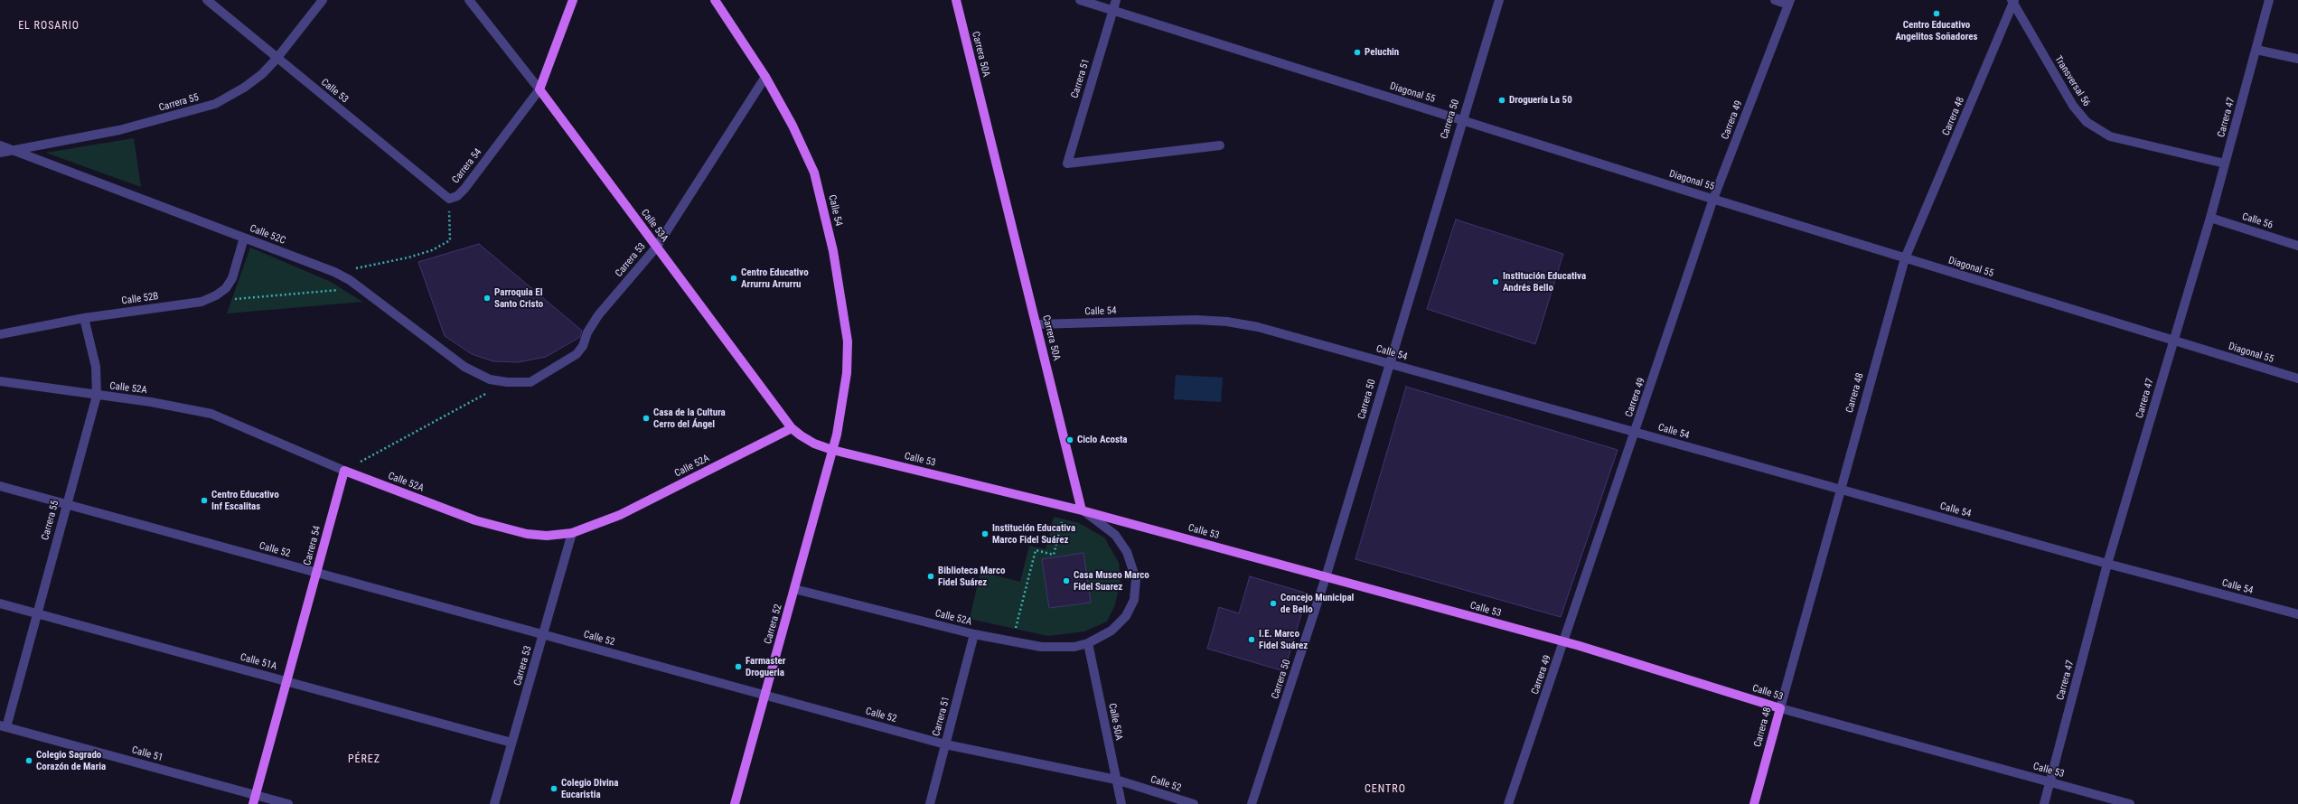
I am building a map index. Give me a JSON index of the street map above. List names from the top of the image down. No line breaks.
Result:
{"streets":{"main road":["Carrera 50A","Calle 53","Carrera 48","Carrera 54","Calle 54","Calle 53A","Calle 52A","Carrera 52"],"street":["Carrera 51","Transversal 56","Diagonal 55","Carrera 55","Carrera 47","Carrera 50","Carrera 49","Calle 56","Calle 52C","Carrera 53","Calle 52B","Calle 52","Calle 51A","Calle 50A","Calle 51"]},"crossings":[["Carrera 50A","Calle 53"],["Carrera 50A","Calle 54"],["Carrera 51","Diagonal 55"],["Carrera 51","Calle 52A"],["Carrera 51","Calle 52"],["Transversal 56","Carrera 48"],["Transversal 56","Carrera 47"],["Calle 53","Carrera 55"],["Calle 53","Carrera 48"],["Calle 53","Carrera 47"],["Calle 53","Carrera 50"],["Calle 53","Carrera 49"],["Calle 53","Carrera 54"],["Calle 53","Calle 54"],["Calle 53","Calle 53A"],["Calle 53","Carrera 52"],["Diagonal 55","Carrera 48"],["Diagonal 55","Carrera 47"],["Diagonal 55","Carrera 50"],["Diagonal 55","Carrera 49"],["Carrera 55","Calle 52C"],["Carrera 55","Calle 52B"],["Carrera 55","Calle 52A"],["Carrera 55","Calle 52"],["Carrera 55","Calle 51A"],["Carrera 55","Calle 51"],["Carrera 48","Calle 54"],["Carrera 47","Calle 54"],["Carrera 47","Calle 56"],["Carrera 50","Calle 54"],["Carrera 49","Calle 54"],["Carrera 54","Calle 53A"],["Carrera 54","Calle 52A"],["Carrera 54","Calle 52"],["Carrera 54","Calle 51A"],["Carrera 54","Calle 51"],["Calle 54","Calle 53A"],["Calle 54","Carrera 53"],["Calle 54","Carrera 52"],["Calle 53A","Carrera 53"],["Calle 53A","Calle 52A"],["Calle 53A","Carrera 52"],["Calle 52C","Carrera 53"],["Calle 52C","Calle 52B"],["Carrera 53","Calle 52A"],["Carrera 53","Calle 52"],["Carrera 53","Calle 51A"],["Calle 52A","Carrera 52"],["Calle 52A","Calle 50A"],["Calle 52","Carrera 52"],["Calle 52","Calle 50A"]],"districts":["EL ROSARIO","PÉREZ","CENTRO"],"places":["Centro Educativo Angelitos Soñadores","Peluchin","Droguería La 50","Centro Educativo Arrurru Arrurru","Institución Educativa Andrés Bello","Parroquia El Santo Cristo","Casa de la Cultura Cerro del Ángel","Ciclo Acosta","Centro Educativo Inf Escalitas","Institución Educativa Marco Fidel Suárez","Biblioteca Marco Fidel Suárez","Casa Museo Marco Fidel Suarez","Concejo Municipal de Bello","I.E. Marco Fidel Suárez","Farmaster Drogueria","Colegio Sagrado Corazón de Maria","Colegio Divina Eucaristia"]}
